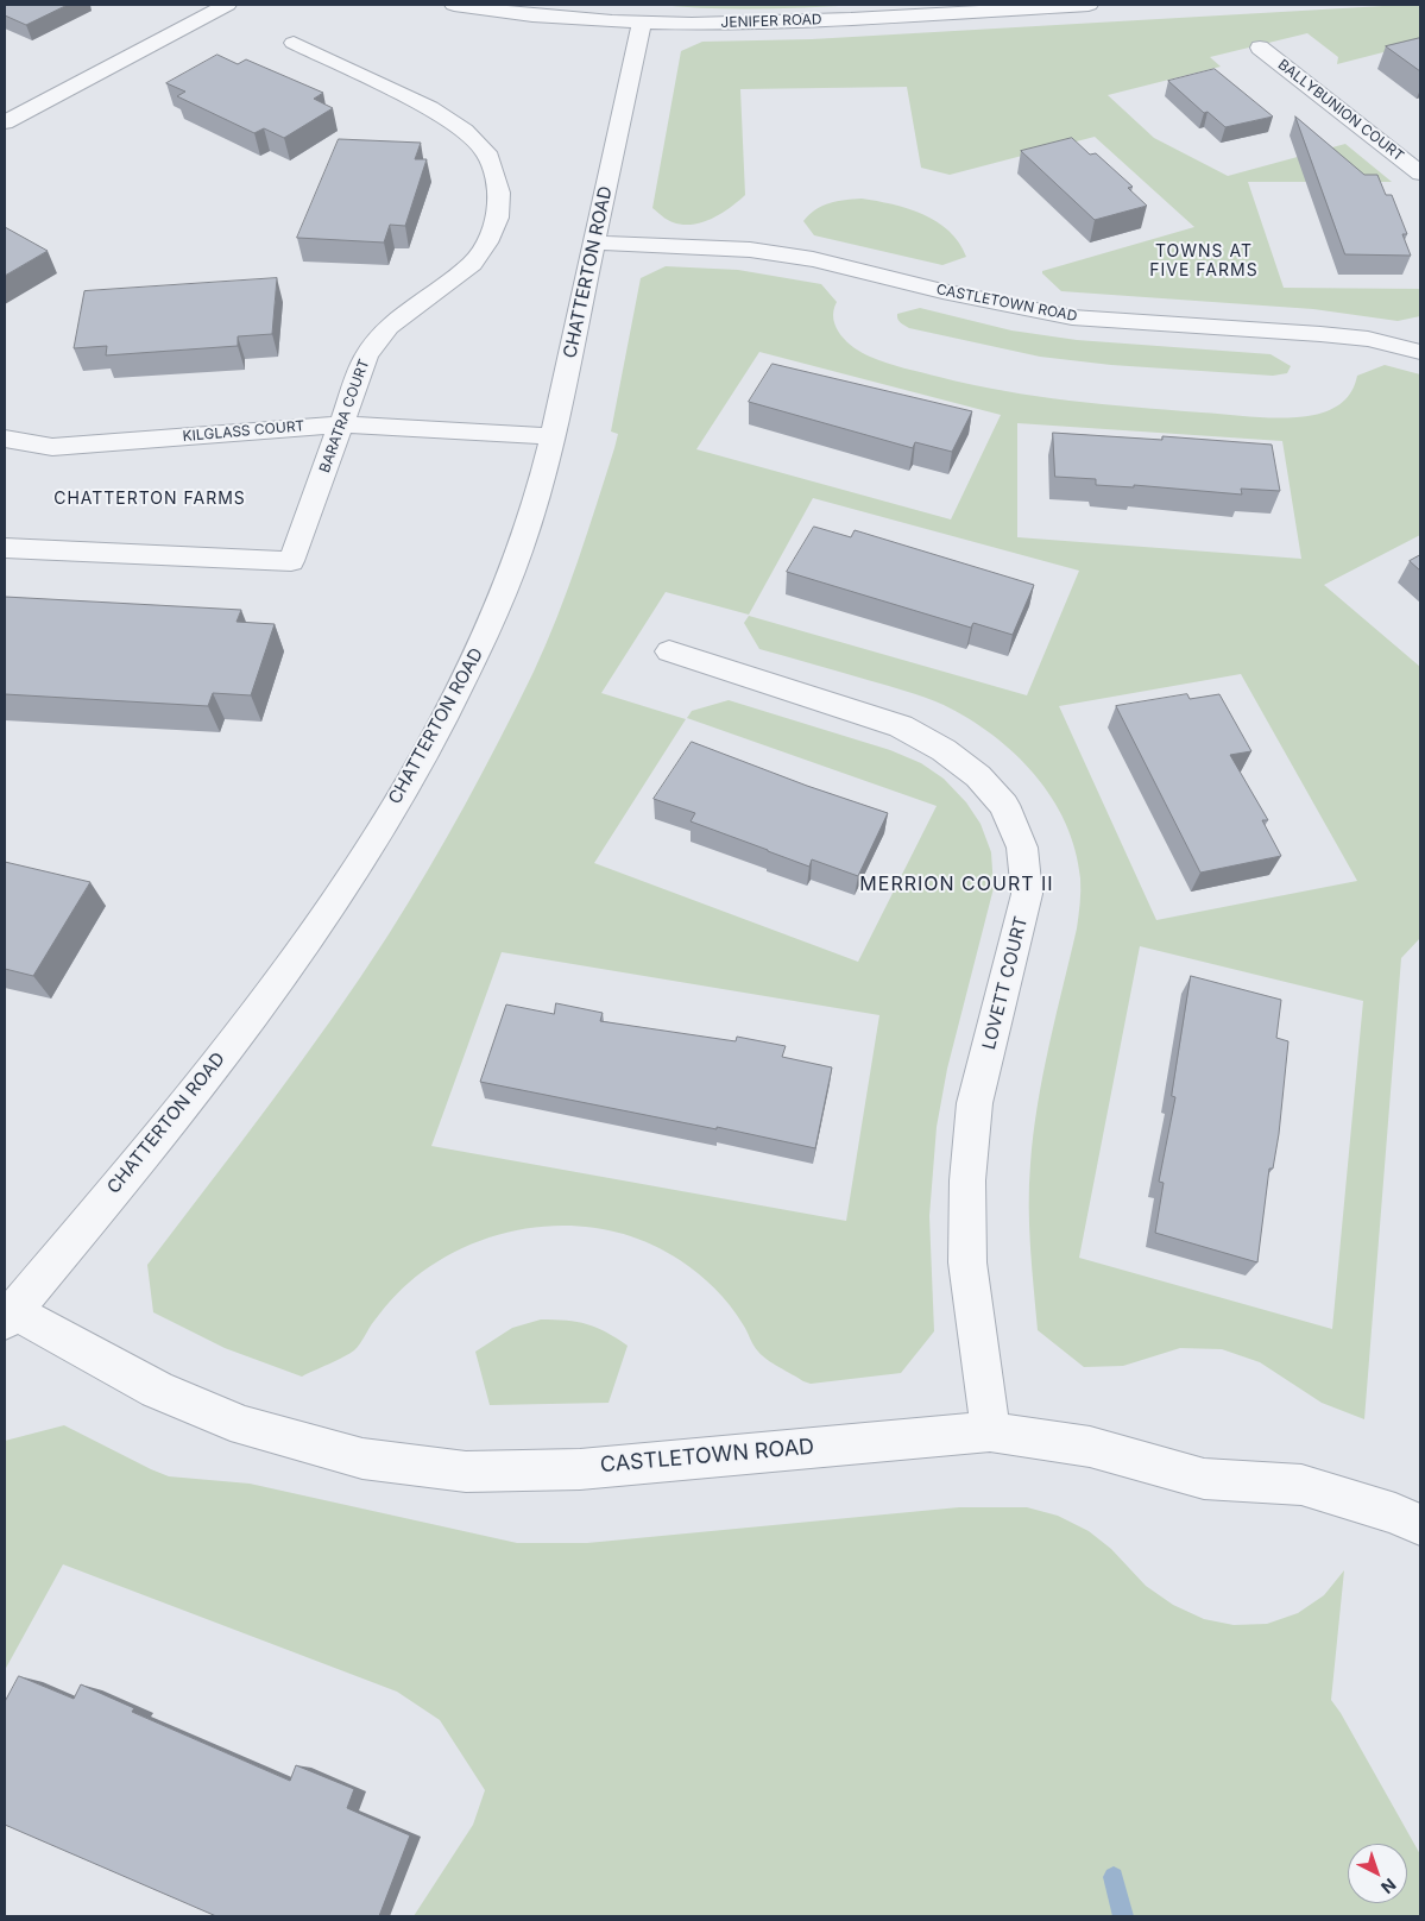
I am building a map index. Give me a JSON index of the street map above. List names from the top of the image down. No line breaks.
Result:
{"streets":{"street":["JENIFER ROAD","BALLYBUNION COURT","CHATTERTON ROAD","CASTLETOWN ROAD","BARATRA COURT","KILGLASS COURT","LOVETT COURT"]},"crossings":[["JENIFER ROAD","CHATTERTON ROAD"],["CHATTERTON ROAD","CASTLETOWN ROAD"],["CHATTERTON ROAD","KILGLASS COURT"],["CASTLETOWN ROAD","LOVETT COURT"],["BARATRA COURT","KILGLASS COURT"]],"districts":["TOWNS AT FIVE FARMS","CHATTERTON FARMS","MERRION COURT II"],"north":"bottom right"}
